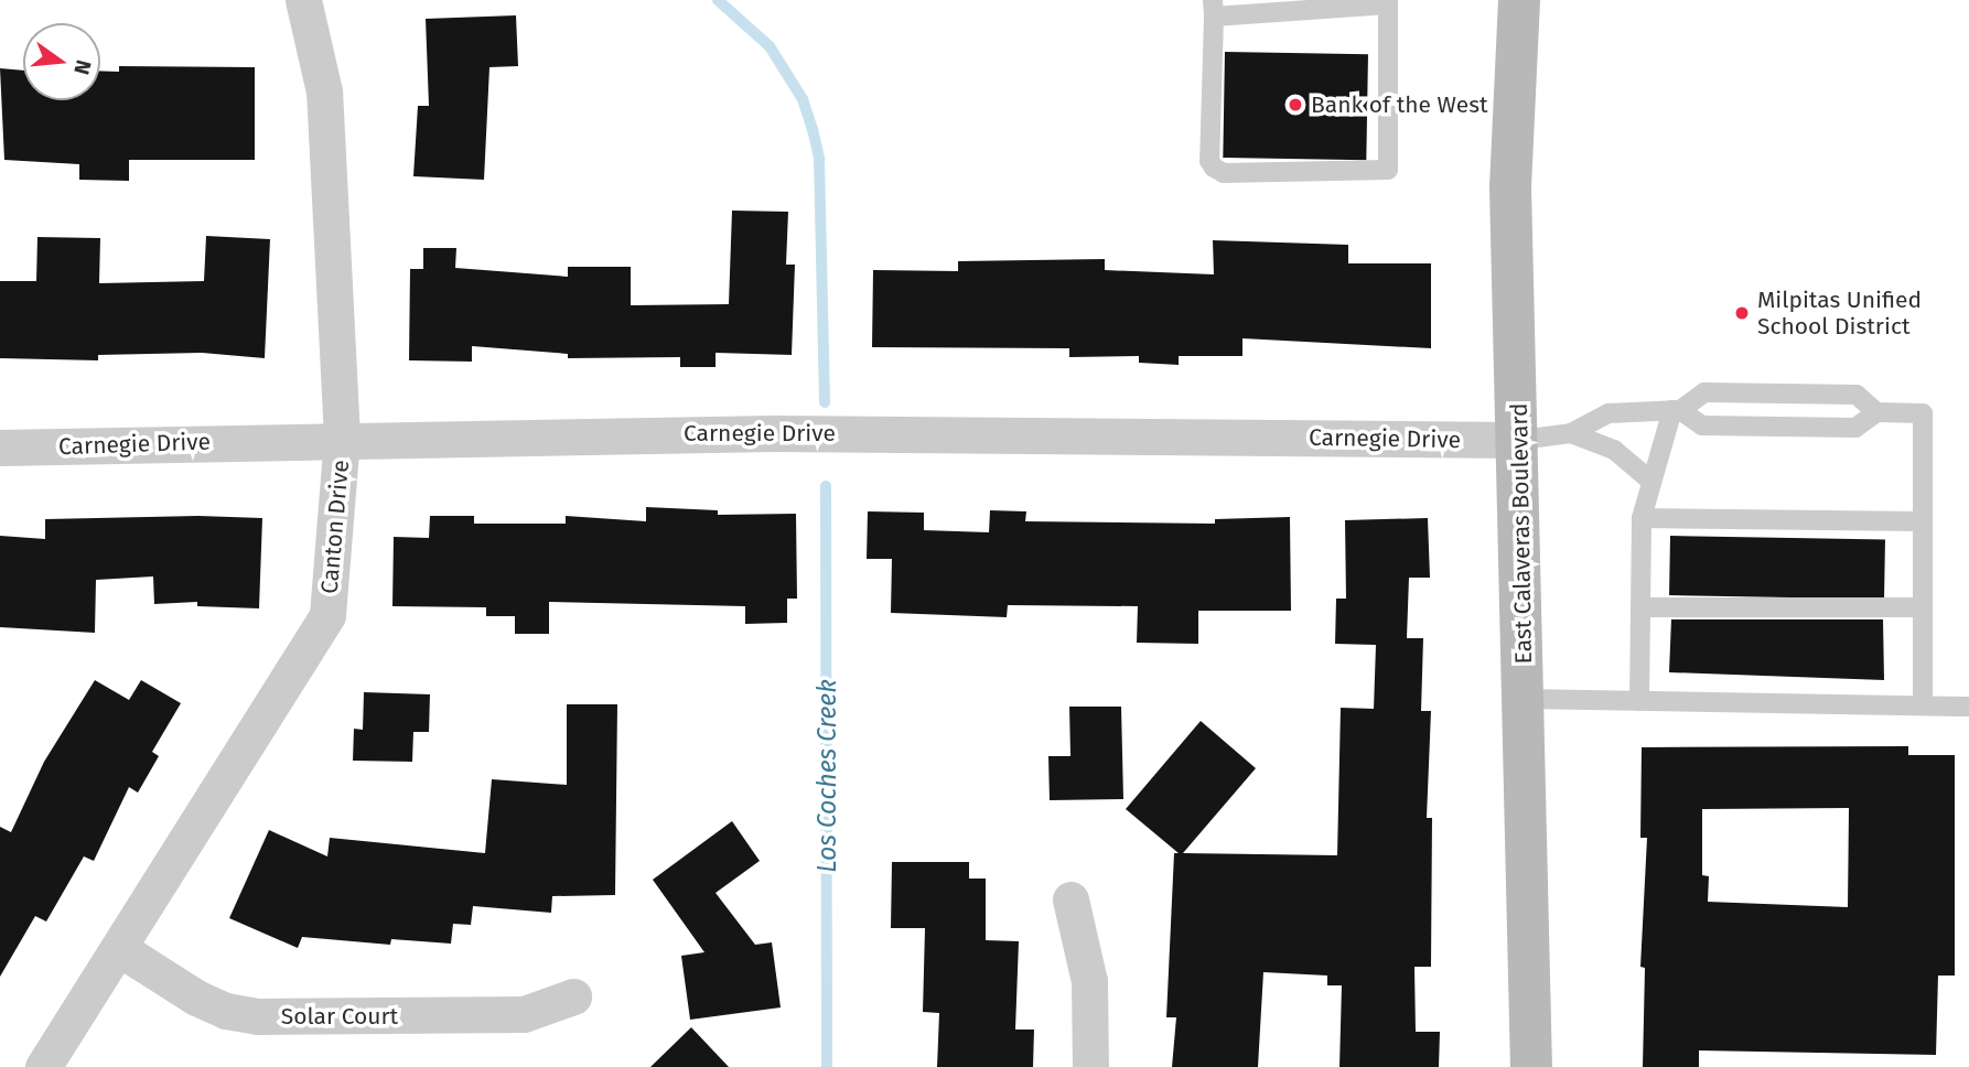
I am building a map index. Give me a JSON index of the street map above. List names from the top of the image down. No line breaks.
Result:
{"streets":{"main road":["East Calaveras Boulevard"],"street":["Carnegie Drive","Canton Drive","Solar Court"]},"crossings":[["Carnegie Drive","Canton Drive"],["Carnegie Drive","East Calaveras Boulevard"],["Canton Drive","Solar Court"]],"water":["Los Coches Creek"],"places":["Bank of the West","Milpitas Unified School District"],"north":"right"}
